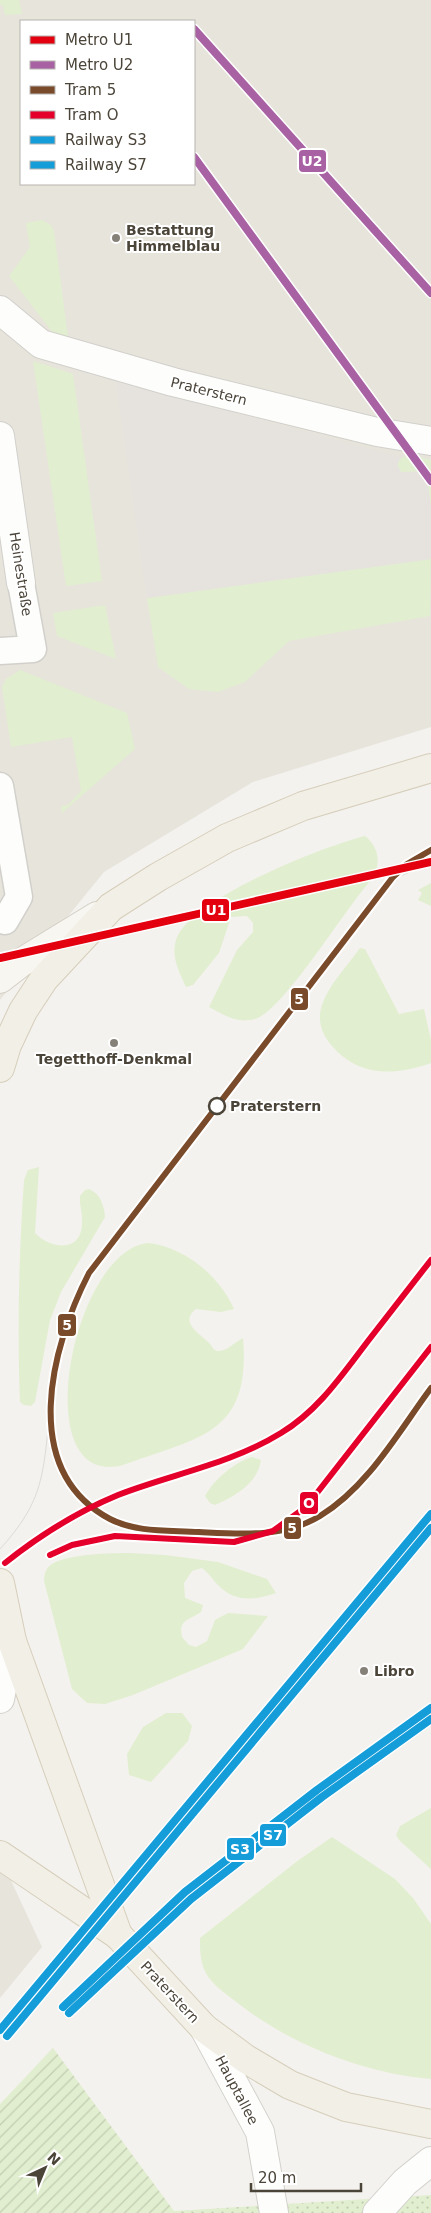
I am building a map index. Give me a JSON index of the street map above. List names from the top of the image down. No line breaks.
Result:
{"streets":{"main road":["Praterstern"],"street":["Heinestraße","Hauptallee"]},"crossings":[["Praterstern","Hauptallee"]],"places":["Bestattung Himmelblau","Tegetthoff-Denkmal","Praterstern","Libro"],"lines":["metro line U2","tram line 5","metro line U1","tram line O","rail line S3","rail line S7"],"legend":["Metro U1","Metro U2","Tram 5","Tram O","Railway S3","Railway S7"],"scale_bar":"20 m","north":"top right"}
